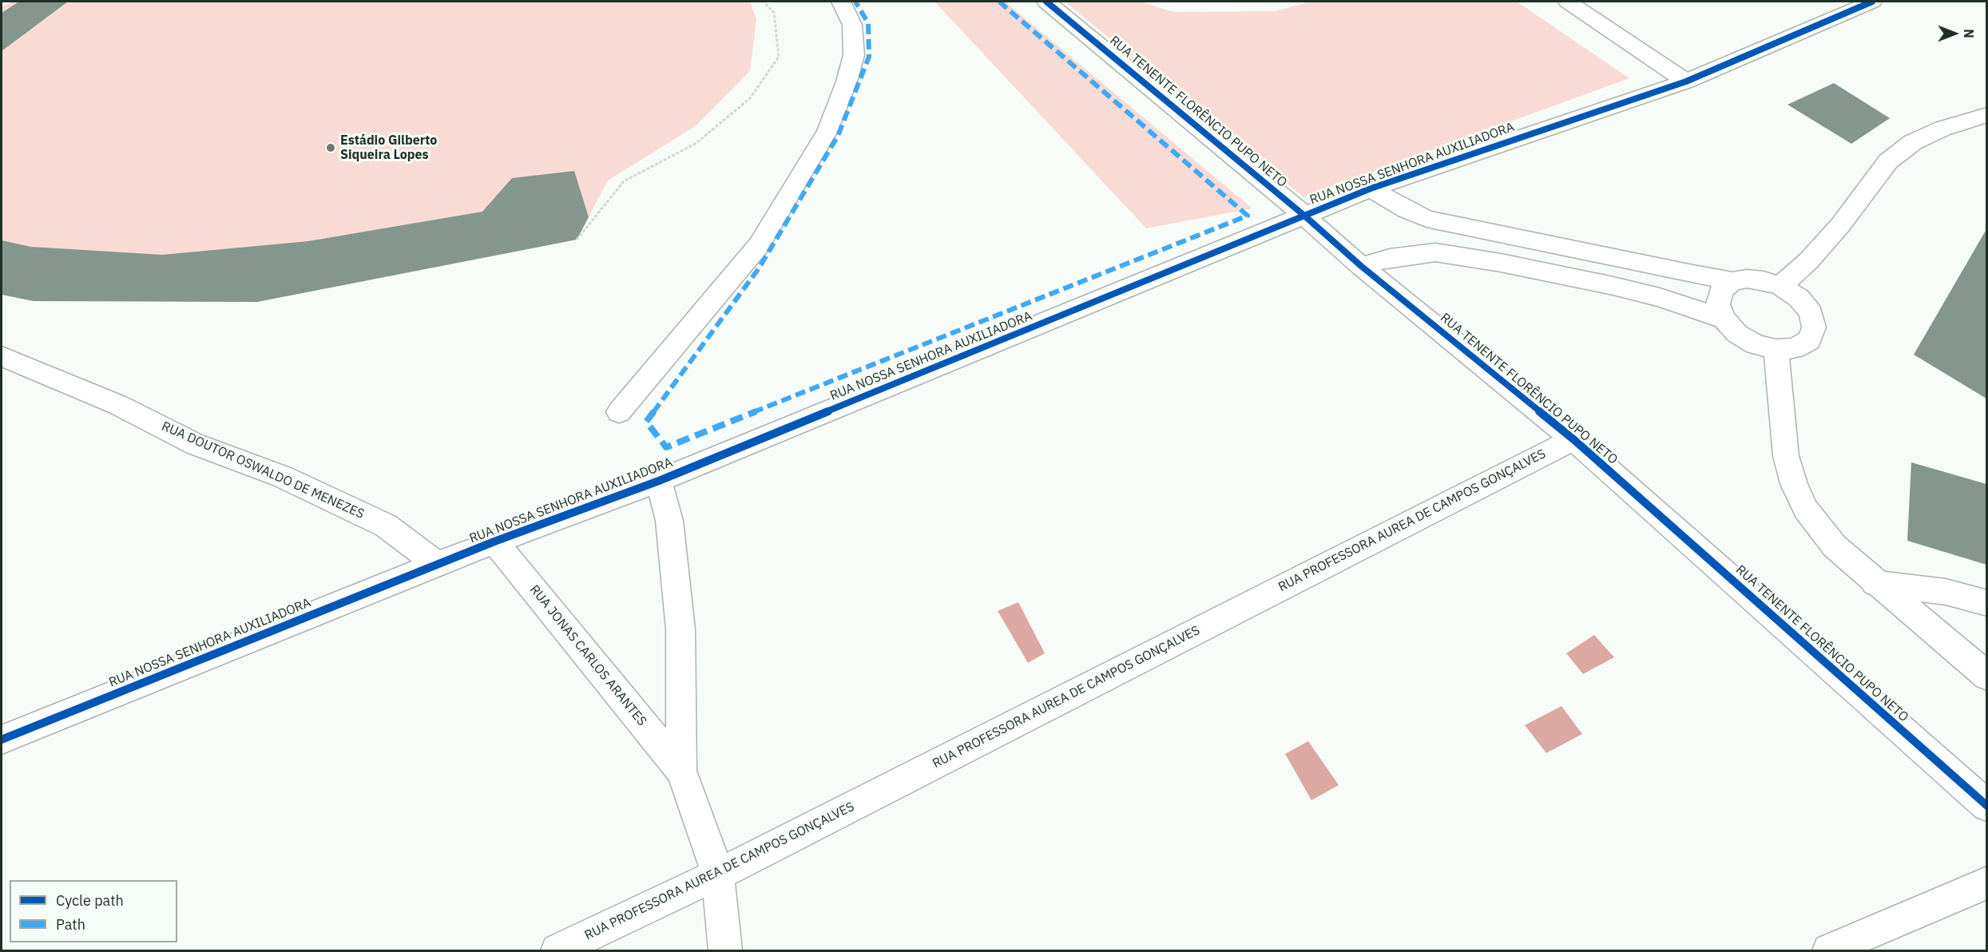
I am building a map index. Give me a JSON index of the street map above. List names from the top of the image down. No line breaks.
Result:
{"streets":{"street":["RUA TENENTE FLORÊNCIO PUPO NETO","RUA NOSSA SENHORA AUXILIADORA","RUA DOUTOR OSWALDO DE MENEZES","RUA PROFESSORA AUREA DE CAMPOS GONÇALVES","RUA JONAS CARLOS ARANTES"]},"crossings":[["RUA TENENTE FLORÊNCIO PUPO NETO","RUA NOSSA SENHORA AUXILIADORA"],["RUA TENENTE FLORÊNCIO PUPO NETO","RUA PROFESSORA AUREA DE CAMPOS GONÇALVES"],["RUA NOSSA SENHORA AUXILIADORA","RUA DOUTOR OSWALDO DE MENEZES"],["RUA NOSSA SENHORA AUXILIADORA","RUA JONAS CARLOS ARANTES"],["RUA PROFESSORA AUREA DE CAMPOS GONÇALVES","RUA JONAS CARLOS ARANTES"]],"places":["Estádio Gilberto Siqueira Lopes"],"legend":["Cycle path","Path"],"north":"right"}
